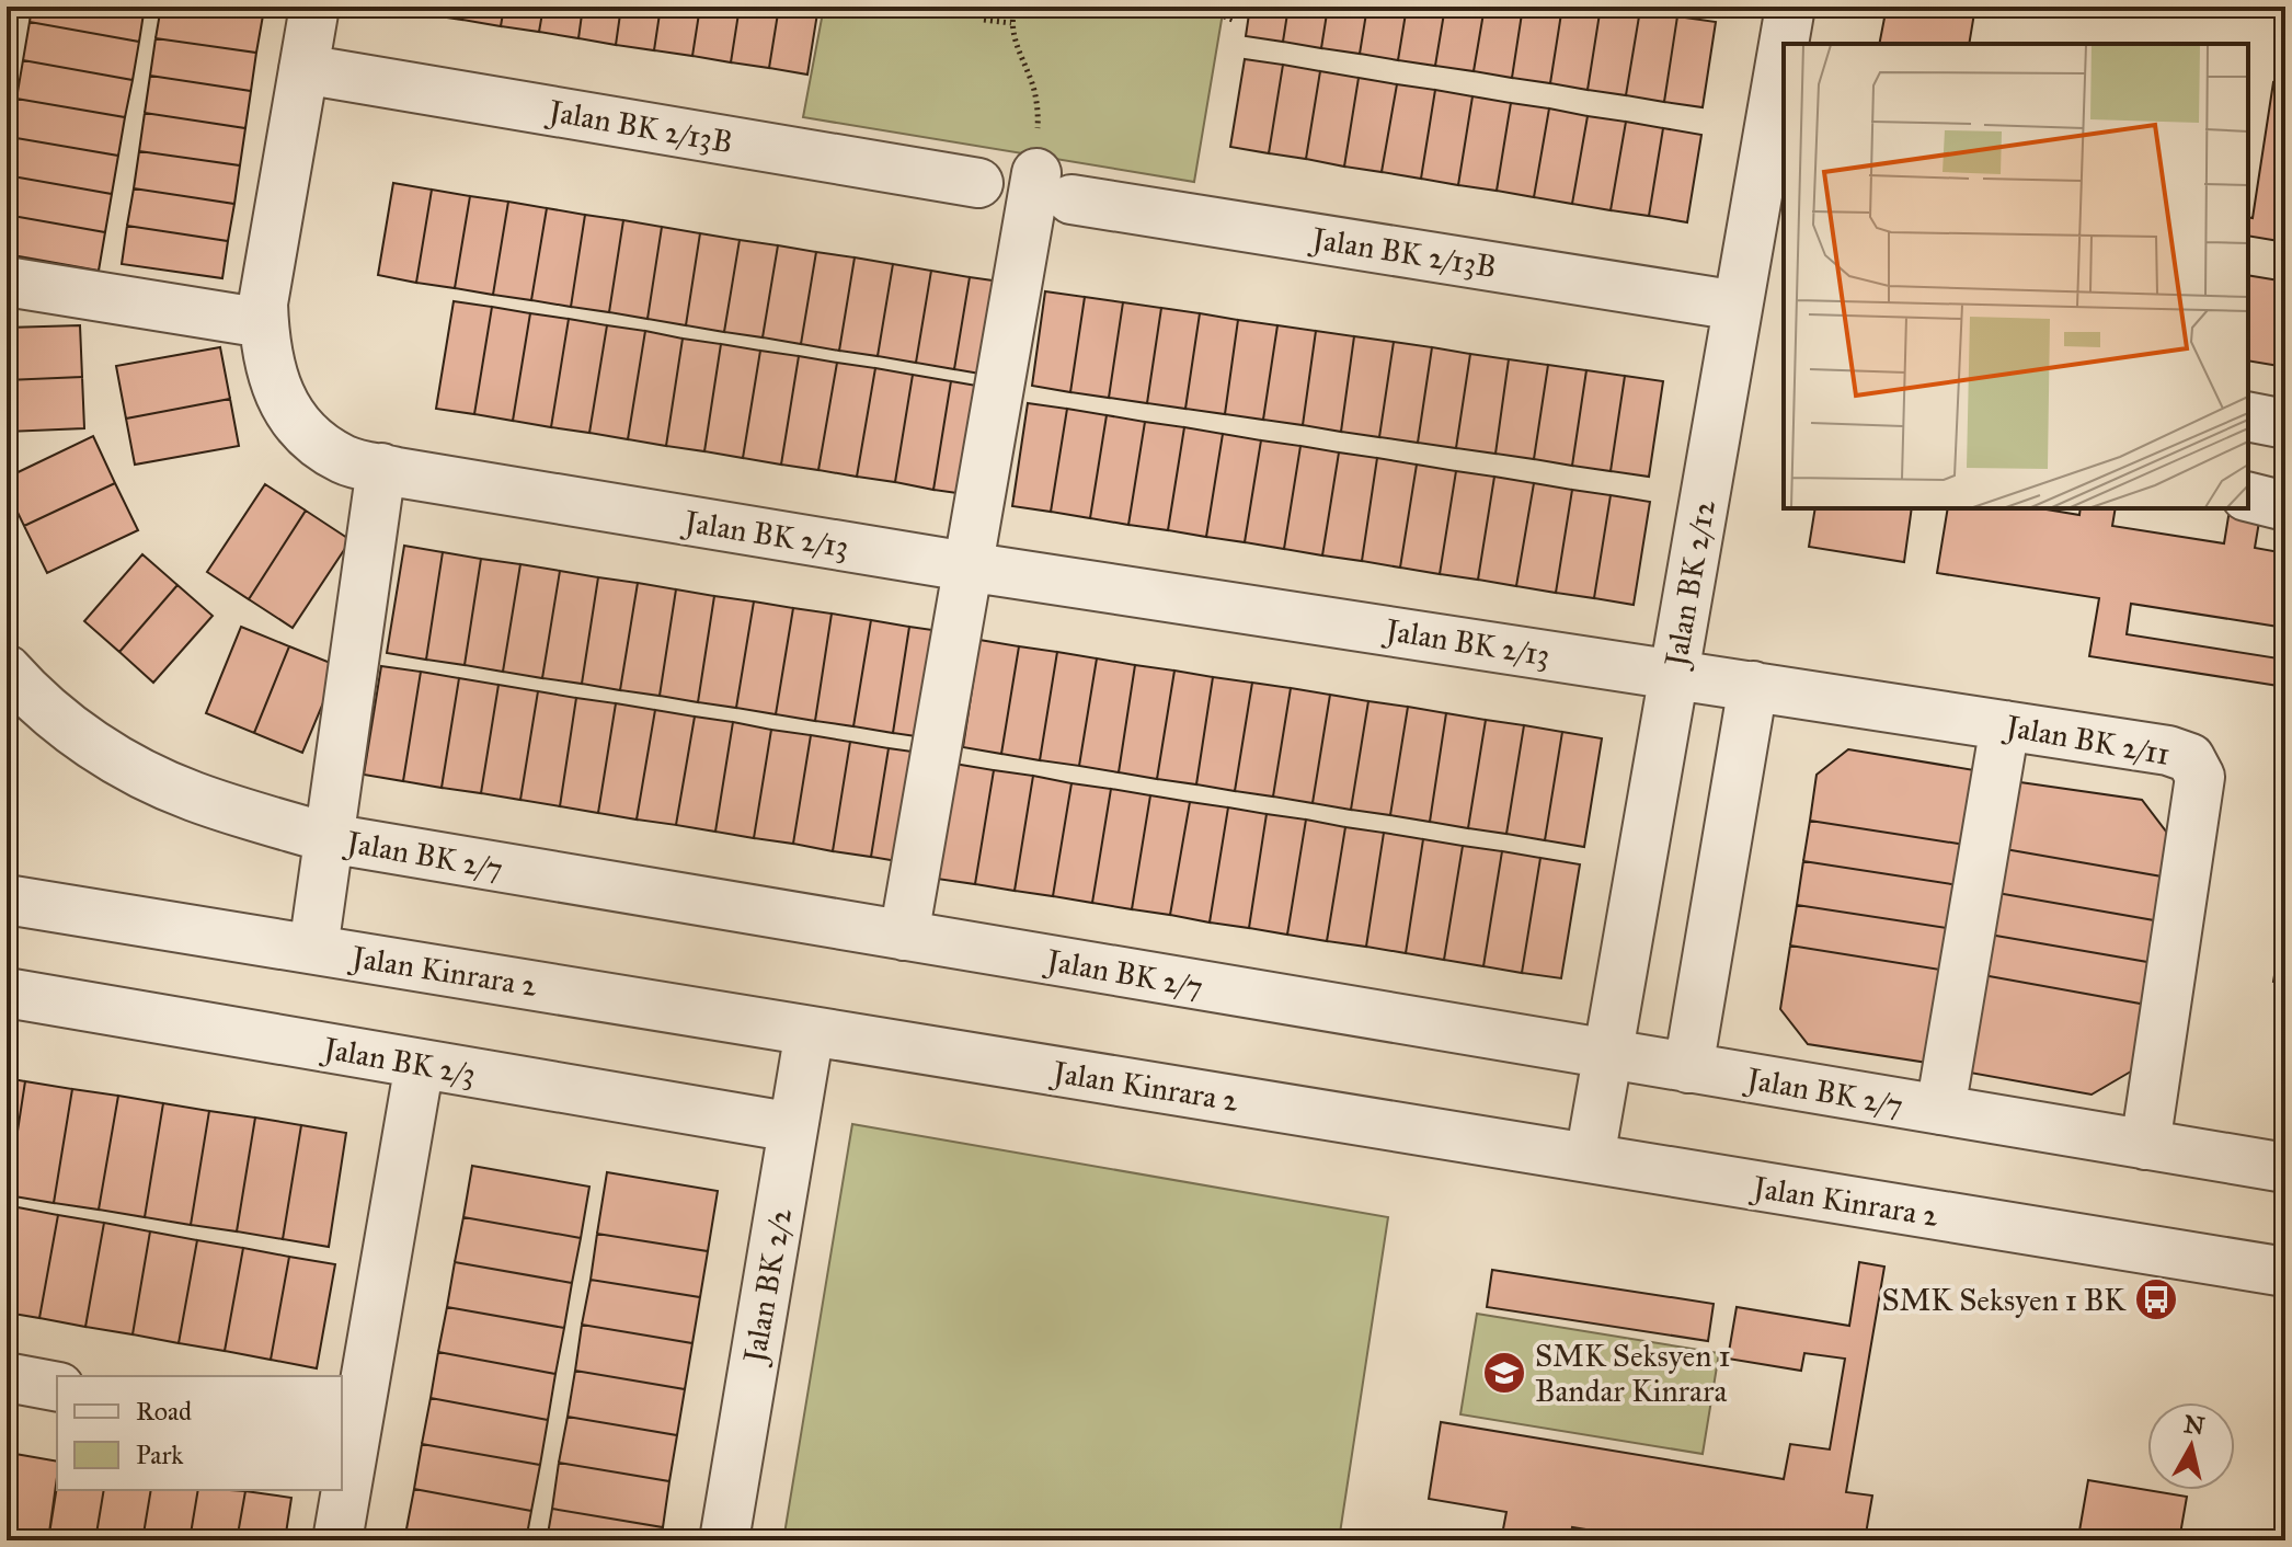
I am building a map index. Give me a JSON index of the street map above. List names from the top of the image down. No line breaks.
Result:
{"streets":{"street":["Jalan BK 2/13B","Jalan BK 2/13","Jalan BK 2/12","Jalan BK 2/11","Jalan BK 2/7","Jalan Kinrara 2","Jalan BK 2/3","Jalan BK 2/2"]},"crossings":[["Jalan BK 2/13B","Jalan BK 2/13"],["Jalan BK 2/13B","Jalan BK 2/12"],["Jalan BK 2/13","Jalan BK 2/12"],["Jalan BK 2/13","Jalan BK 2/11"],["Jalan BK 2/12","Jalan BK 2/11"],["Jalan BK 2/12","Jalan BK 2/7"],["Jalan BK 2/12","Jalan Kinrara 2"],["Jalan BK 2/11","Jalan BK 2/7"],["Jalan Kinrara 2","Jalan BK 2/2"],["Jalan BK 2/3","Jalan BK 2/2"]],"places":{"bus stop":["SMK Seksyen 1 BK"],"school or university":["SMK Seksyen 1 Bandar Kinrara"]},"legend":["Road","Park"],"north":"top"}
